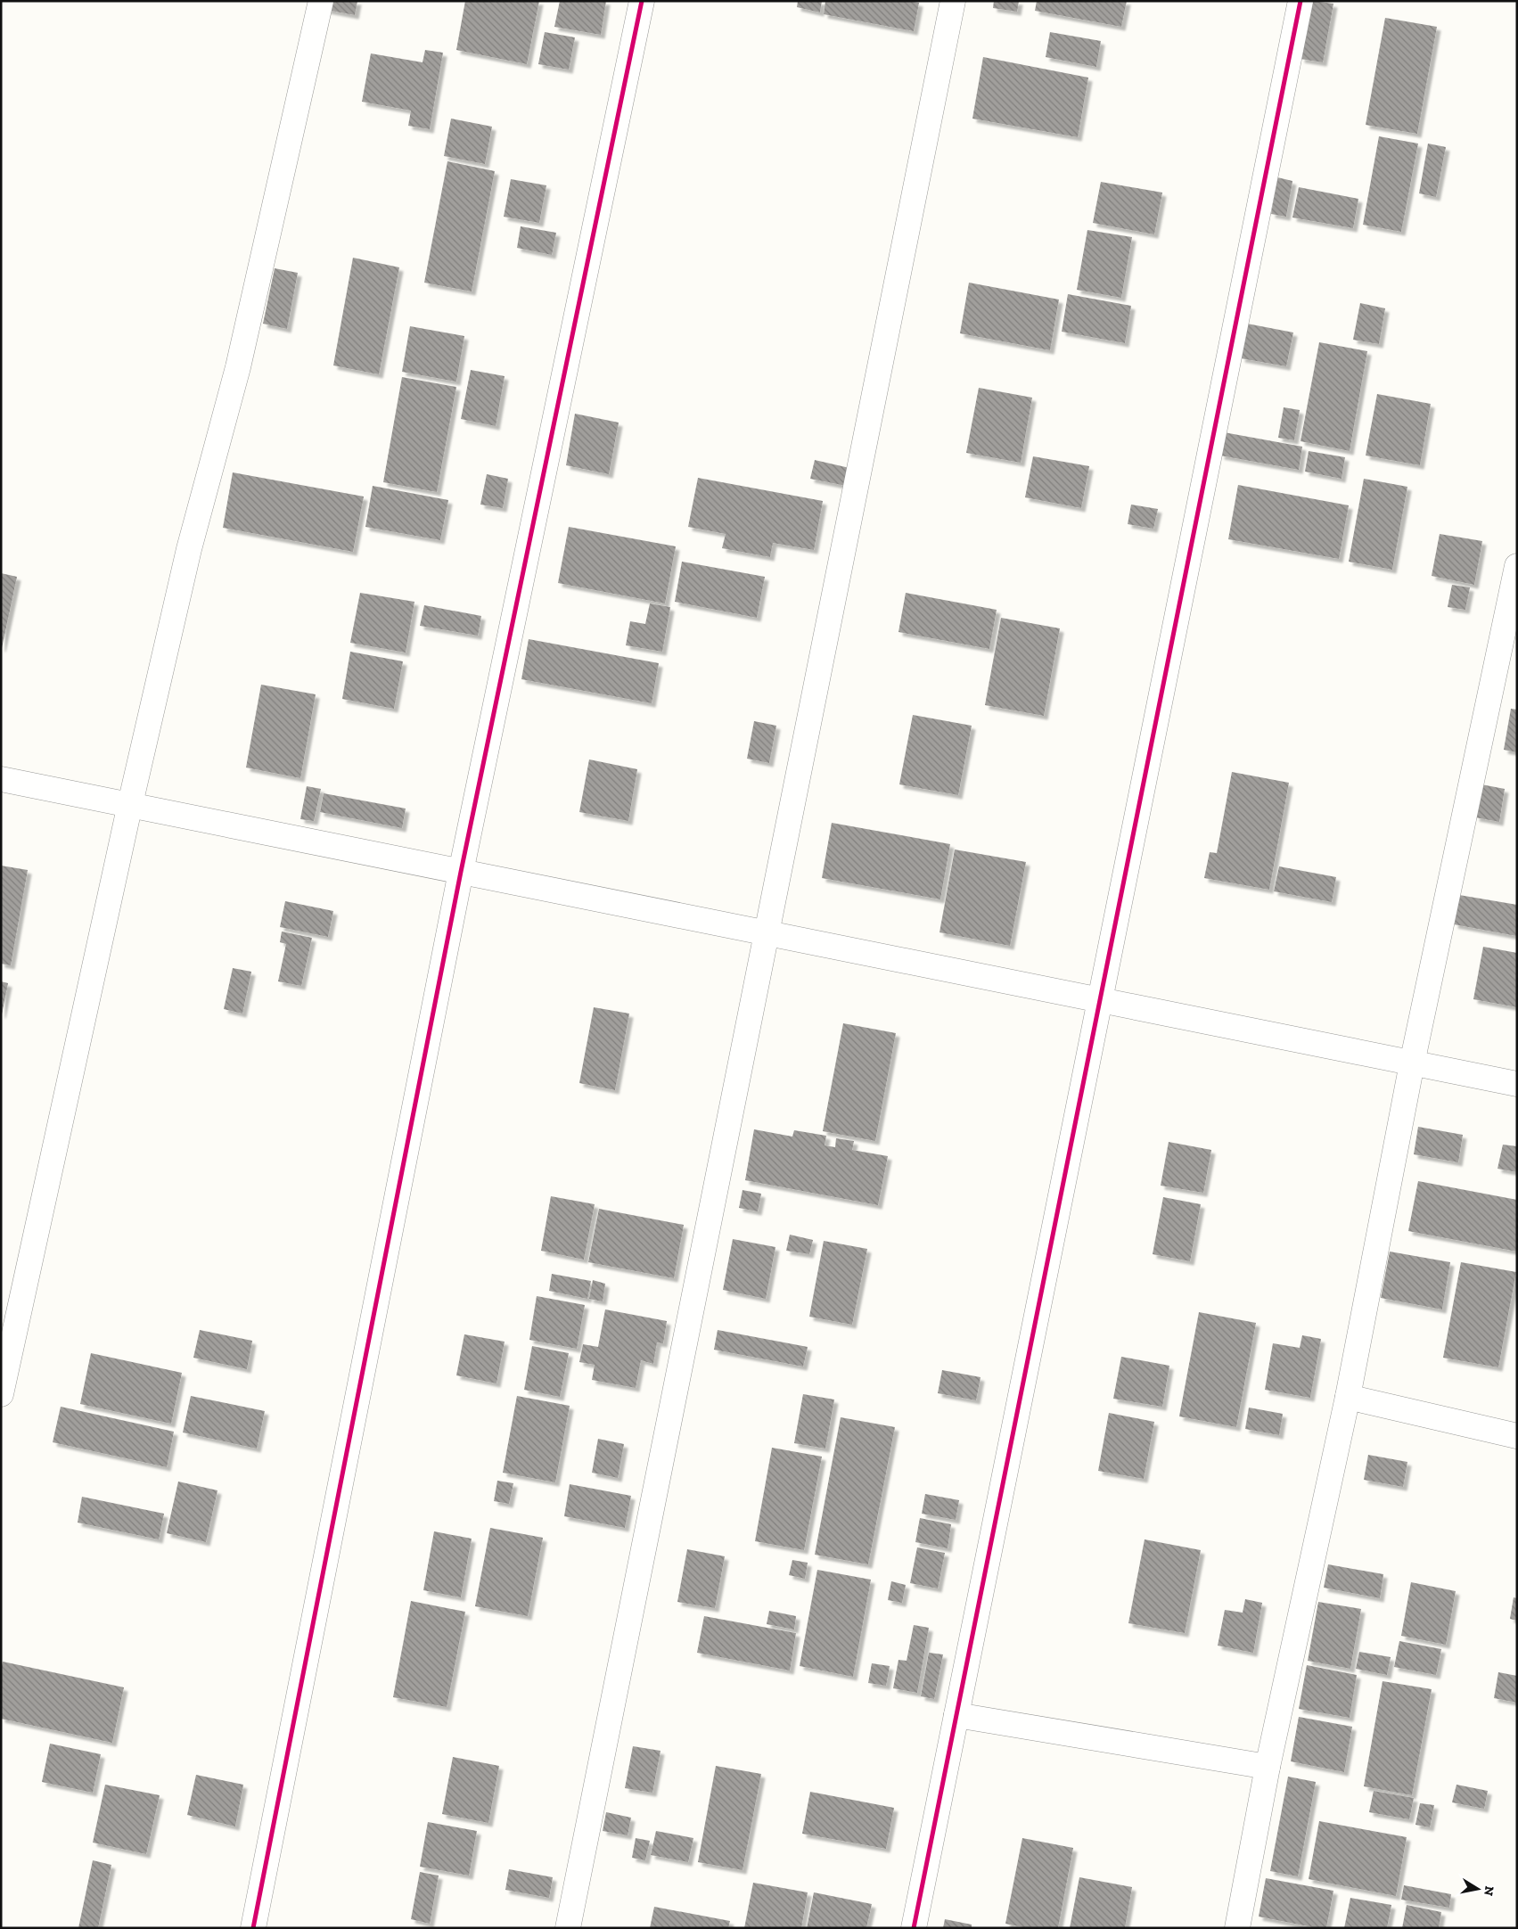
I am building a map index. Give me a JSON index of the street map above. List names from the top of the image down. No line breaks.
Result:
{"north":"right"}
